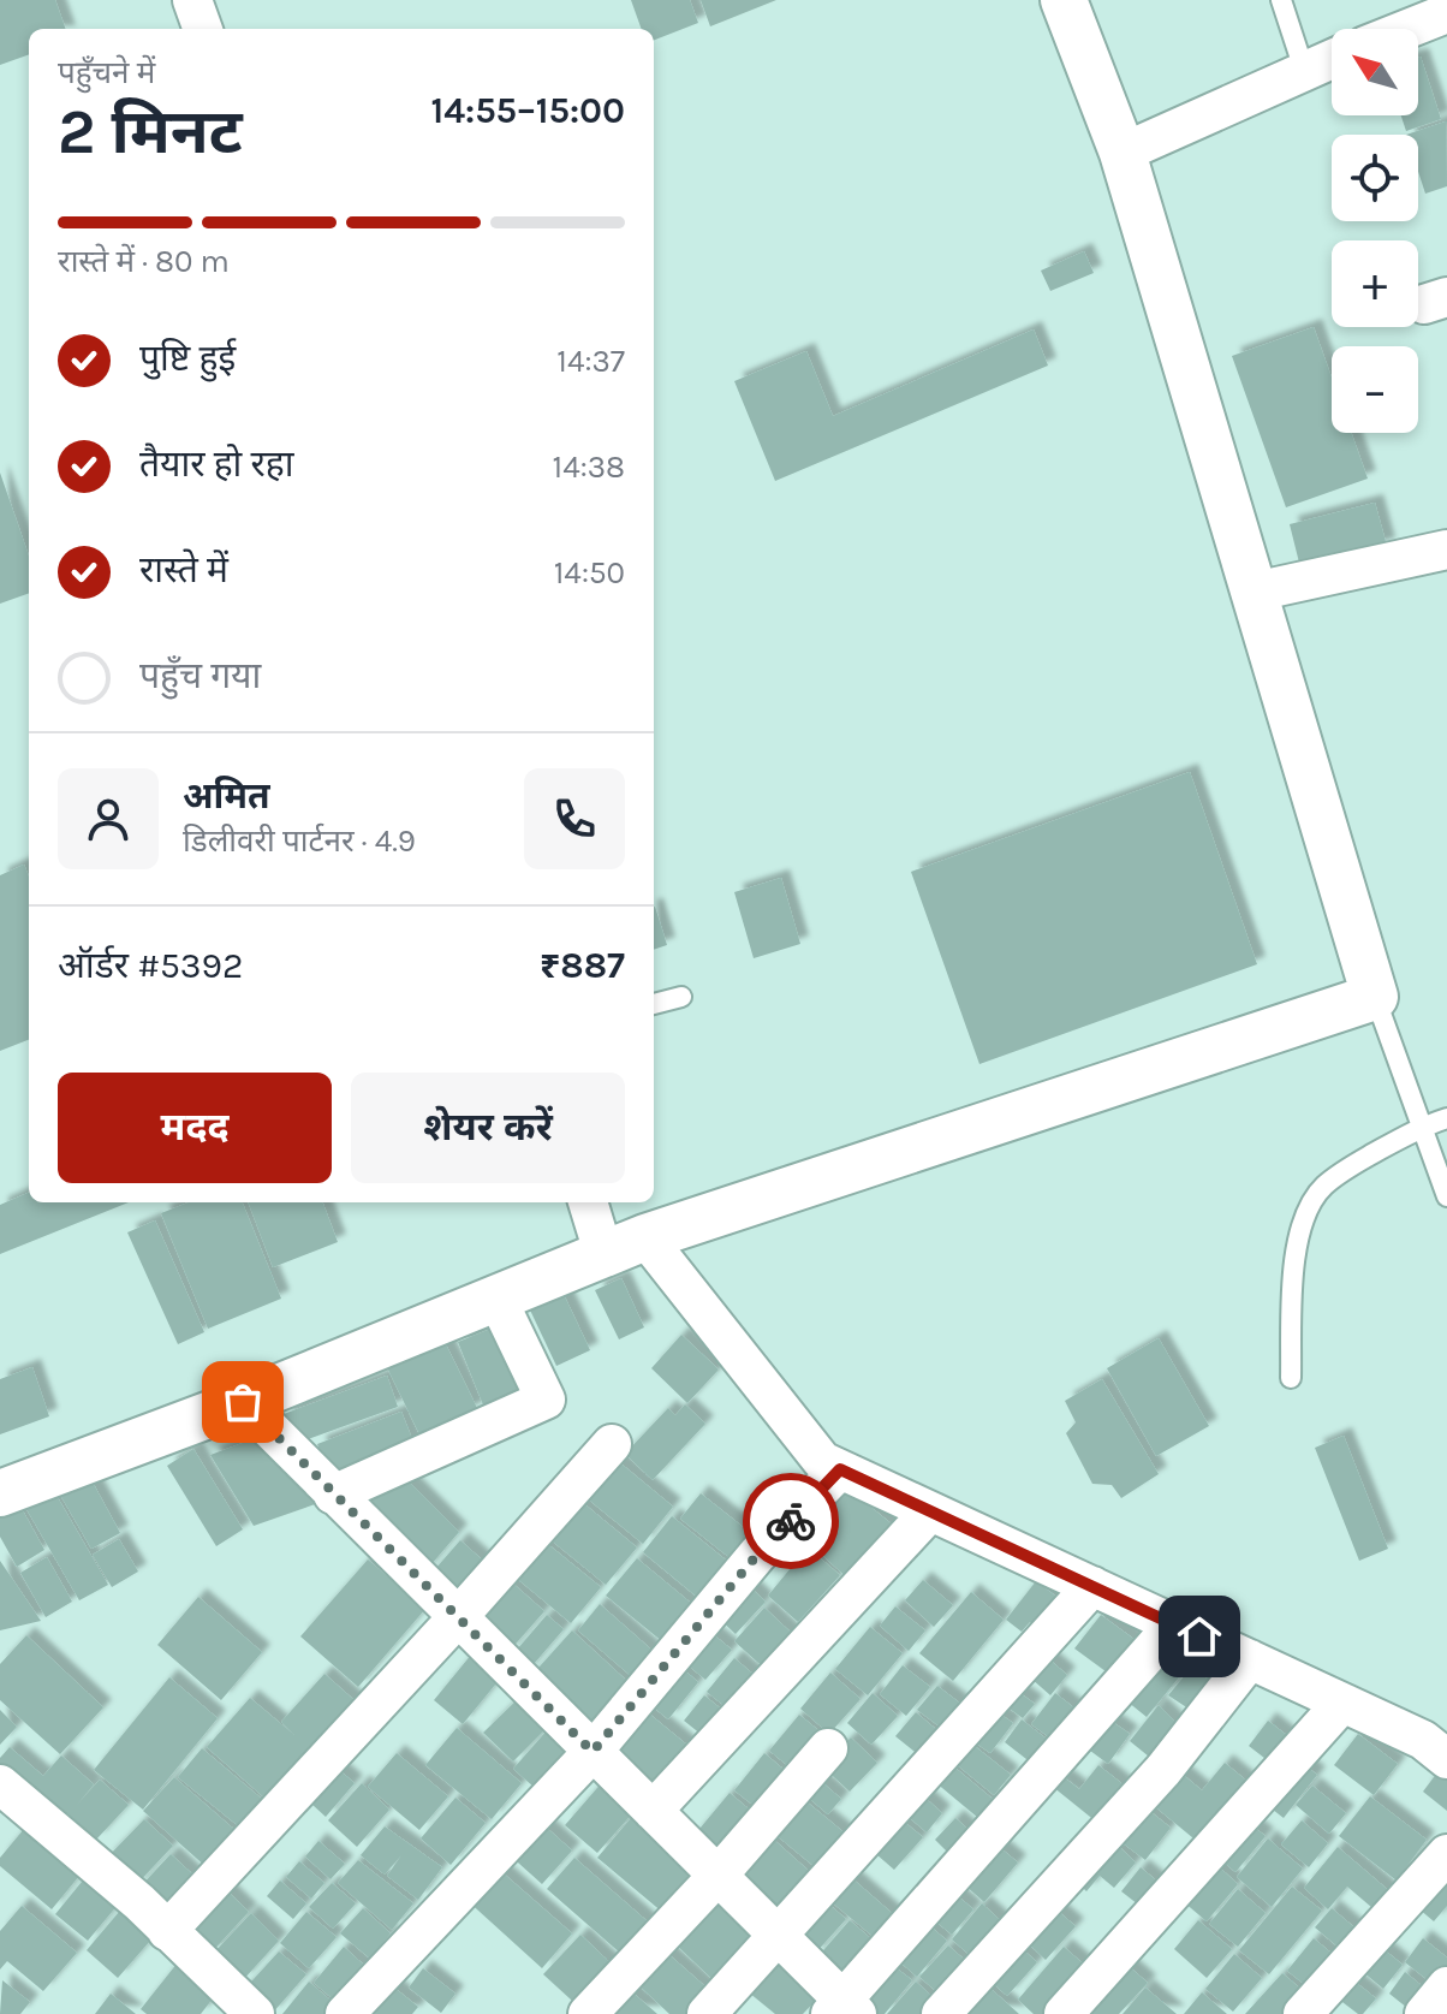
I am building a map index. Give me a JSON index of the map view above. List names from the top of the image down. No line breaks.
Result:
{"north":"top left","page":{"map_buttons":["+","−"],"heading":["2 मिनट","पहुँचने में","14:55–15:00"],"panel":["अमित","डिलीवरी पार्टनर · 4.9","ऑर्डर #5392","₹887"],"bar":"रास्ते में · 80 m","list":[["पुष्टि हुई","14:37"],["तैयार हो रहा","14:38"],["रास्ते में","14:50"],"पहुँच गया"],"buttons":["मदद","शेयर करें"]}}
